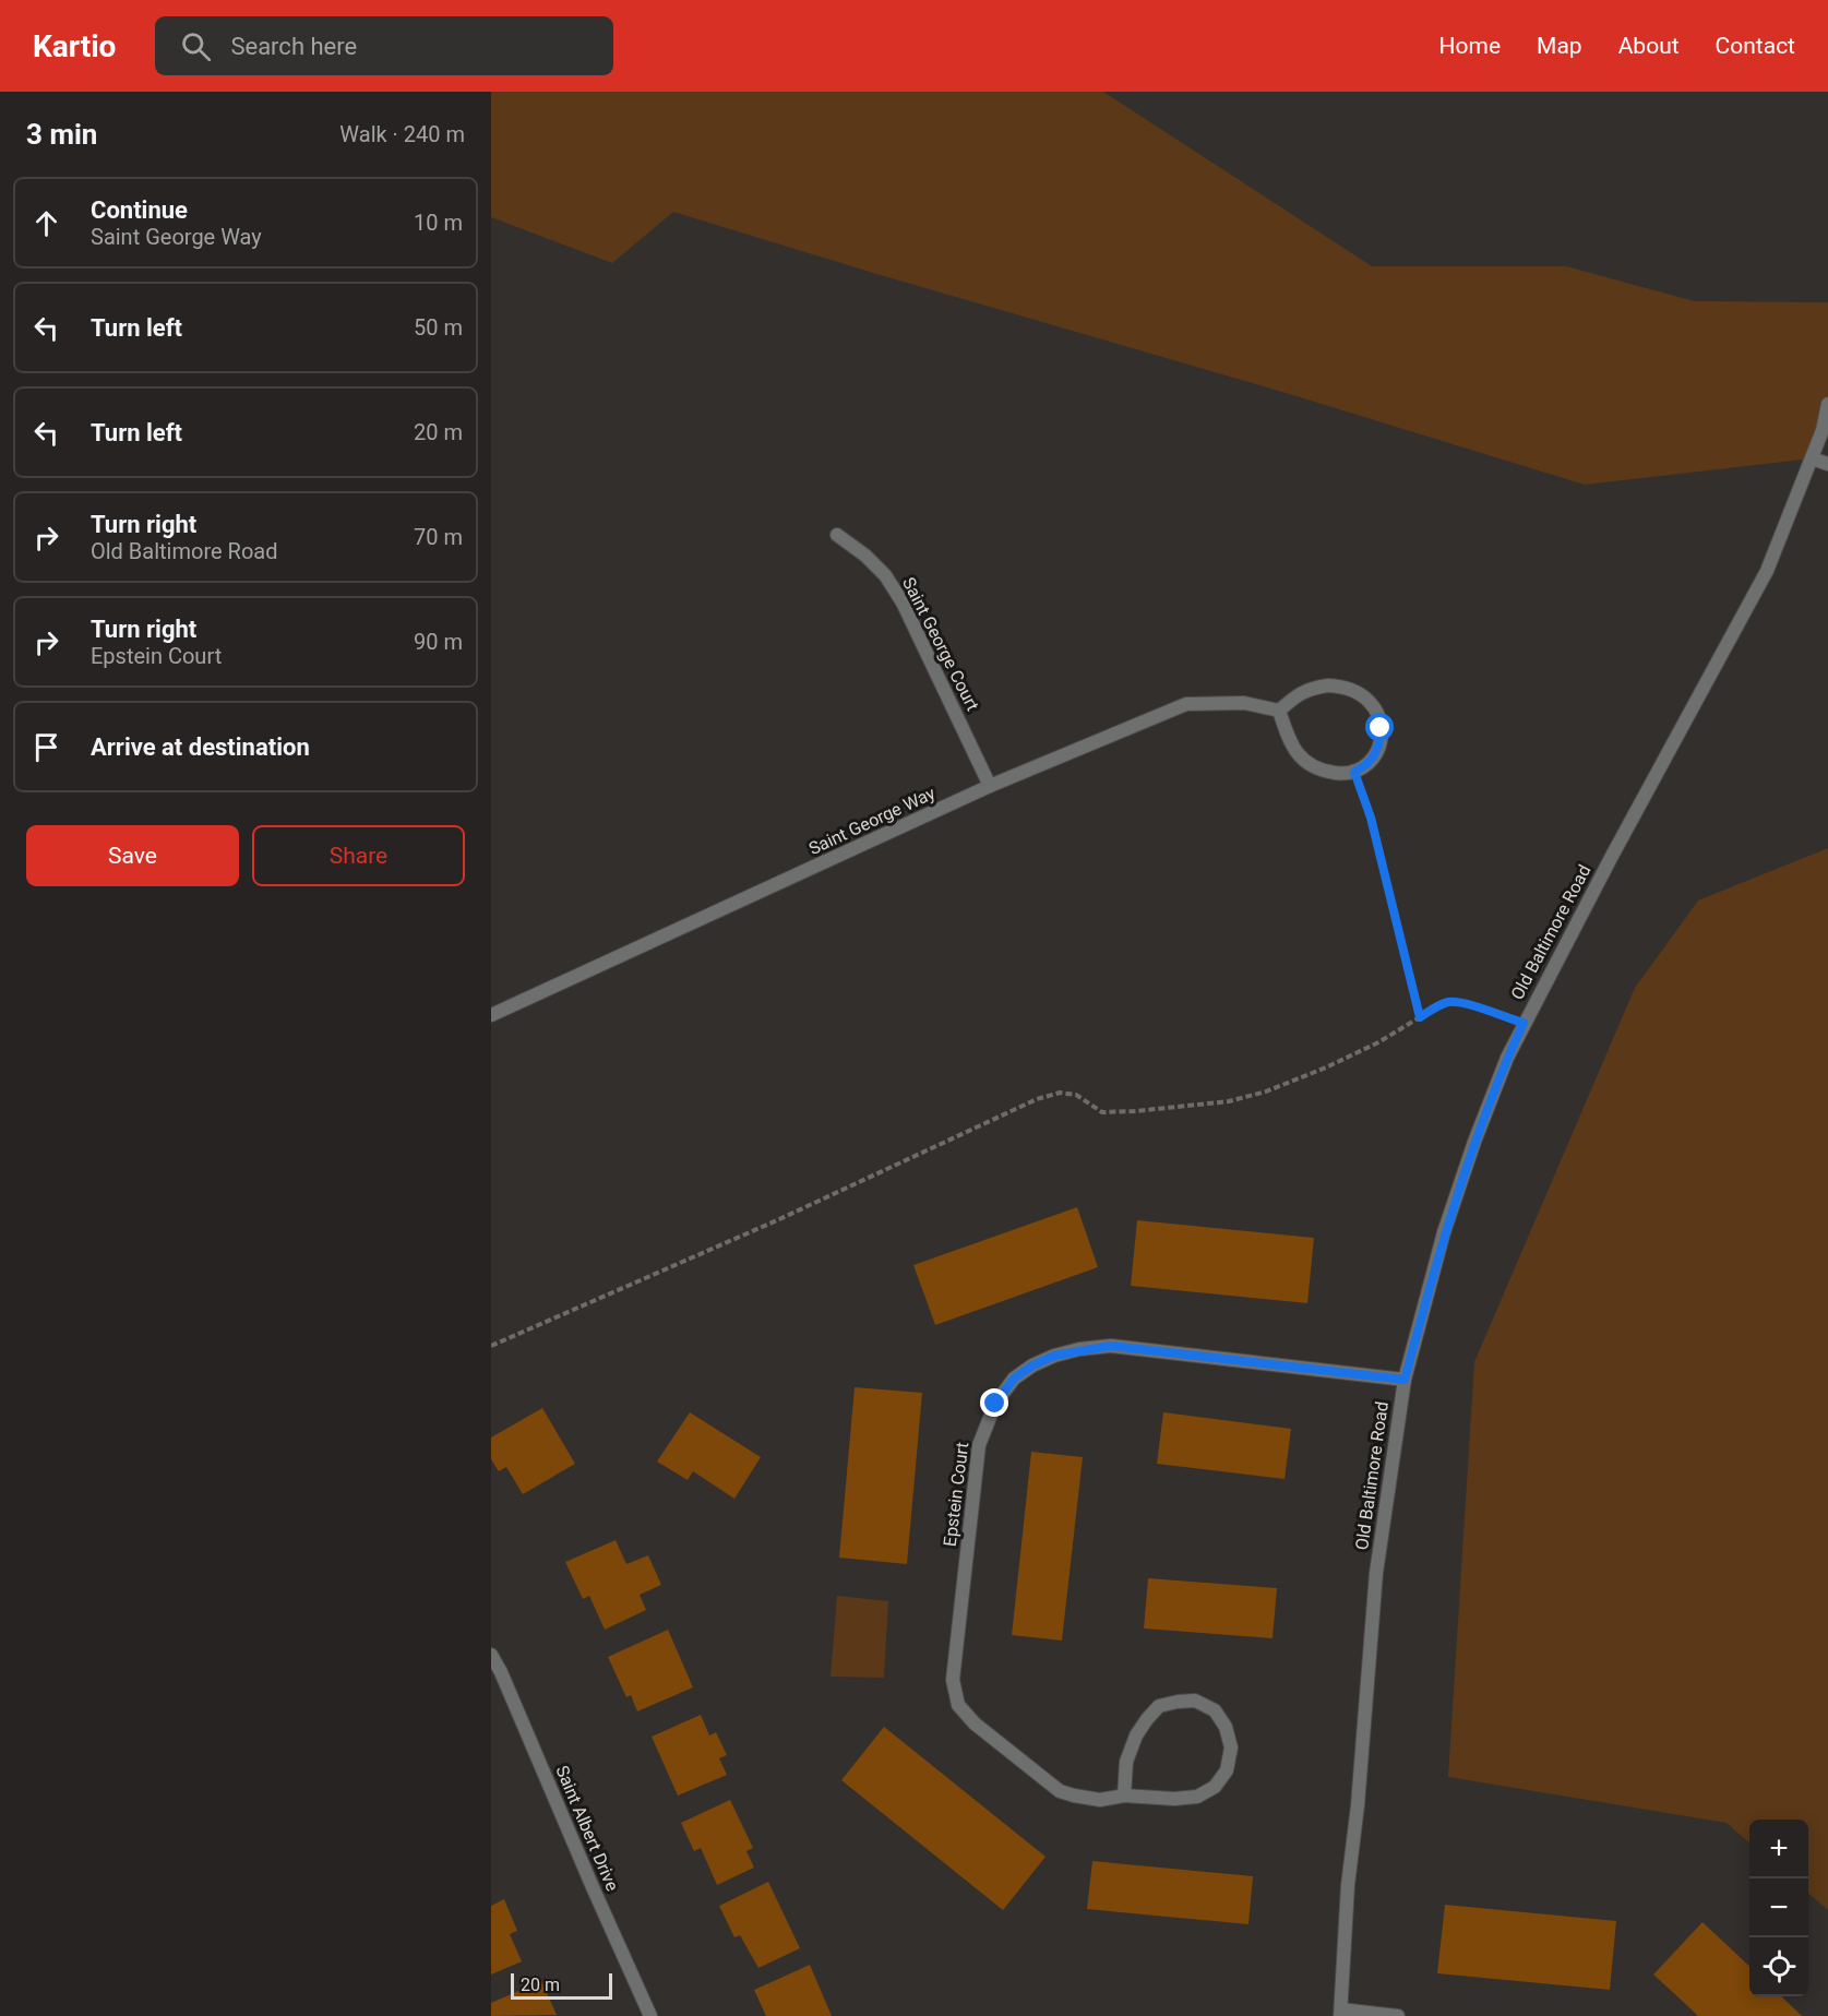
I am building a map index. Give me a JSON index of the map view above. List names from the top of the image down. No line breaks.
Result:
{"streets":{"street":["Saint George Court","Saint George Way","Old Baltimore Road","Epstein Court","Saint Albert Drive"]},"crossings":[["Saint George Court","Saint George Way"],["Old Baltimore Road","Epstein Court"]],"scale_bar":"20 m","page":{"header":"Kartio","search":"Search here","nav":["Home","Map","About","Contact"],"heading":["3 min","Walk · 240 m"],"list":[["Continue","Saint George Way","10 m"],["Turn left","50 m"],["Turn left","20 m"],["Turn right","Old Baltimore Road","70 m"],["Turn right","Epstein Court","90 m"],"Arrive at destination"],"buttons":["Save","Share"],"map_buttons":["+","−"],"scale":"20 m"}}
